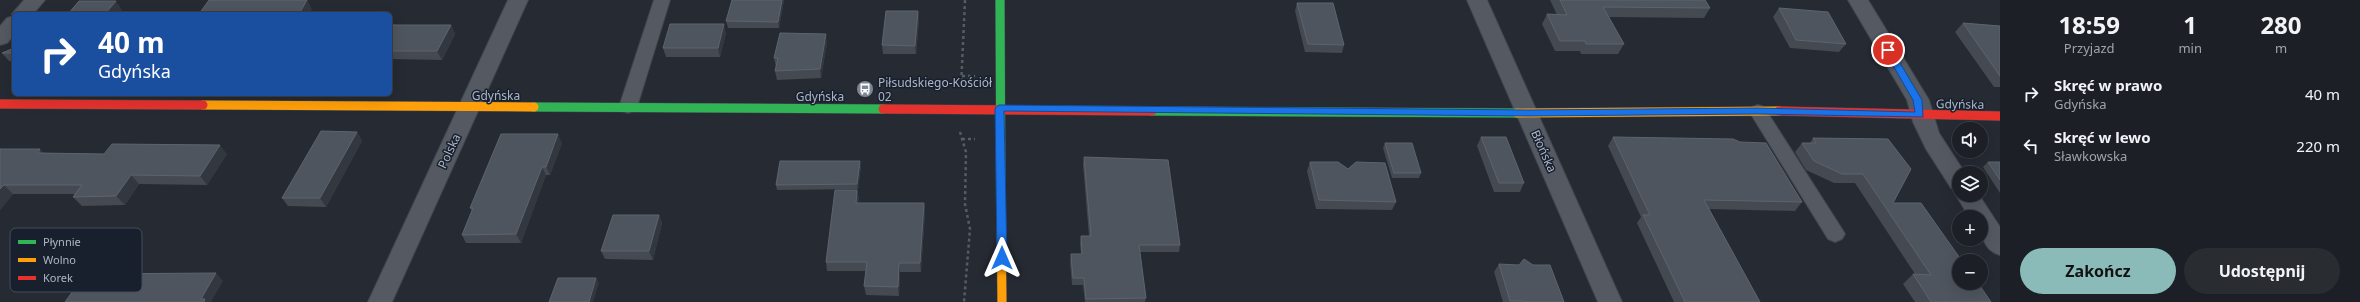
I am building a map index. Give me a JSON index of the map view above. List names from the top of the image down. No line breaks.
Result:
{"streets":{"street":["Gdyńska","Polska","Błońska"]},"crossings":[["Gdyńska","Polska"],["Gdyńska","Błońska"]],"places":{"bus stop":["Piłsudskiego-Kościół 02"]},"legend":["Płynnie","Wolno","Korek"],"page":{"eta":["18:59","Przyjazd","1","min","280","m"],"turn":["40 m","Gdyńska"],"list":[{"name":"Skręć w prawo","note":"Gdyńska","value":"40 m"},{"name":"Skręć w lewo","note":"Sławkowska","value":"220 m"}],"map_buttons":["+","−"],"buttons":["Zakończ","Udostępnij"]}}
